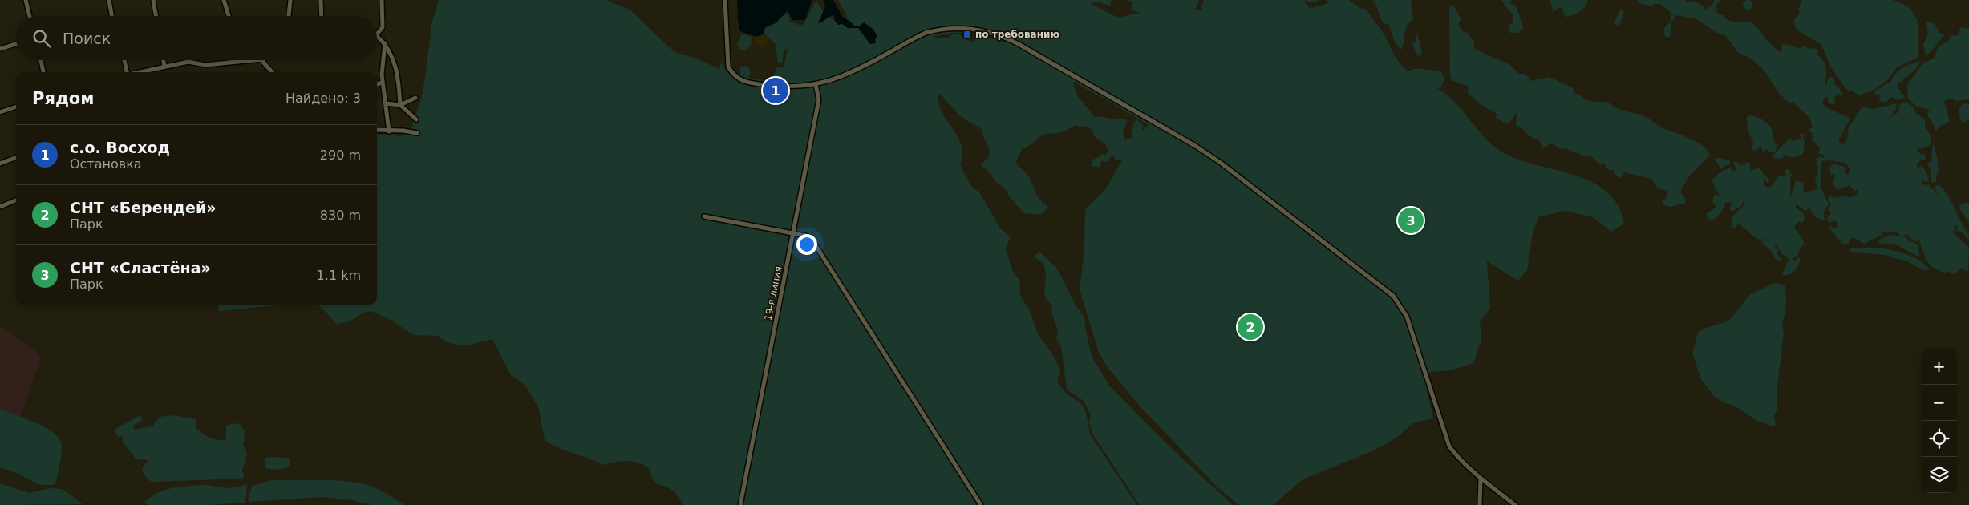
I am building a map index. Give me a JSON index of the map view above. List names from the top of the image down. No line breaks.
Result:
{"streets":{"street":["19-я линия"]},"places":{"transit":["по требованию"]},"page":{"search":"Поиск","heading":["Рядом","Найдено: 3"],"pins":["1","3","2"],"list":[{"mark":"1","name":"с.о. Восход","note":"Остановка","value":"290 m"},{"mark":"2","name":"СНТ «Берендей»","note":"Парк","value":"830 m"},{"mark":"3","name":"СНТ «Сластёна»","note":"Парк","value":"1.1 km"}],"map_buttons":["+","−"]}}
